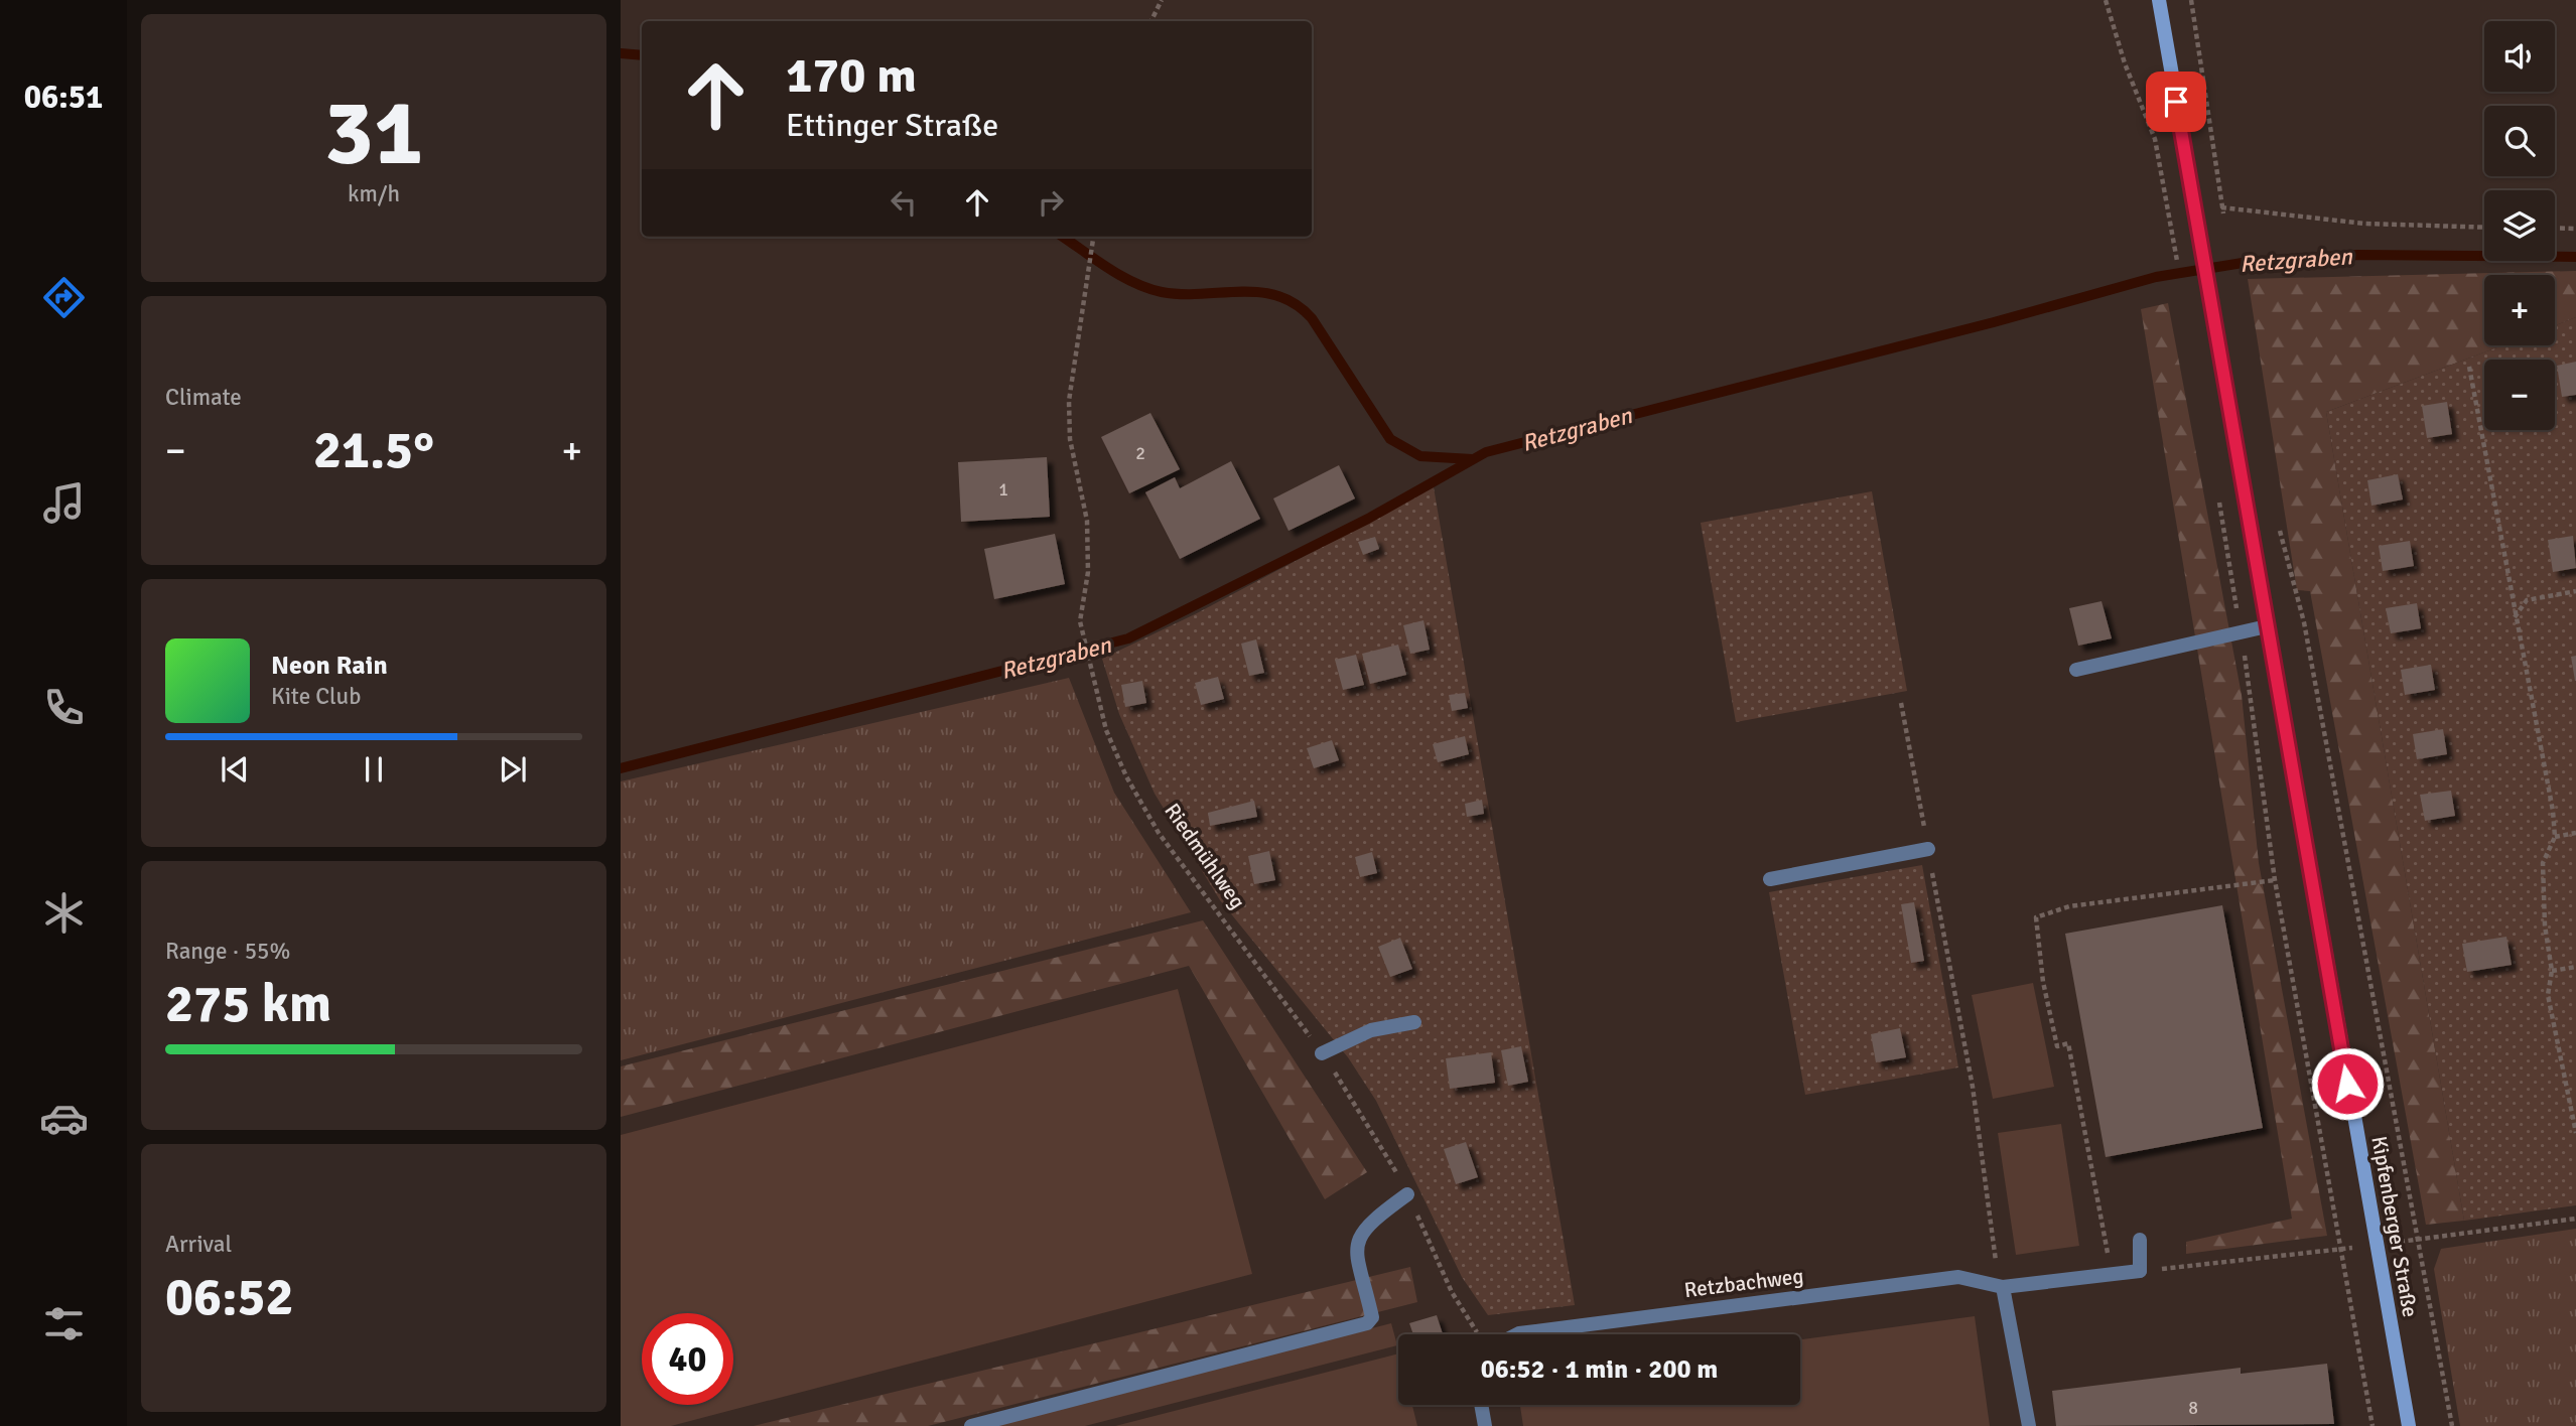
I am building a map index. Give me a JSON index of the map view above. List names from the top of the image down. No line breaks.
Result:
{"streets":{"street":["Kipfenberger Straße","Retzbachweg"],"path":["Riedmühlweg"]},"water":["Retzgraben"],"house_numbers":["2","1","8"],"page":{"tabs":"06:51","tile":[["31","km/h"],"Climate",["Range · 55%","275 km"],["Arrival","06:52"]],"map_buttons":["+","−"],"turn":["170 m","Ettinger Straße"],"heat":["−","21.5°","+"],"song":["Neon Rain","Kite Club"],"limit":"40","trip":"06:52 · 1 min · 200 m"}}
